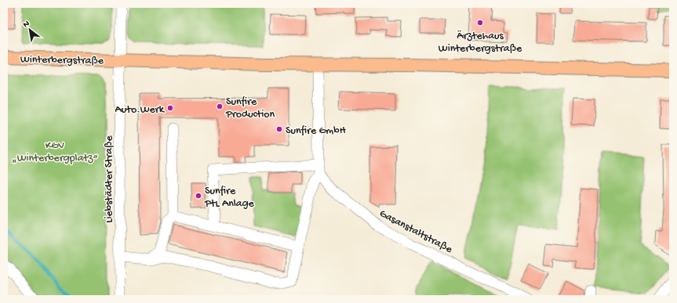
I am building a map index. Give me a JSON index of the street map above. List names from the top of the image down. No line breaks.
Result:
{"streets":{"main road":["Winterbergstraße"],"street":["Liebstädter Straße","Gasanstaltstraße"]},"crossings":[["Winterbergstraße","Liebstädter Straße"]],"parks":["KGV „Winterbergplatz“"],"places":["Ärztehaus Winterbergstraße","Sunfire Production","Auto.Werk","Sunfire GmbH","Sunfire PtL Anlage"],"north":"top left"}
